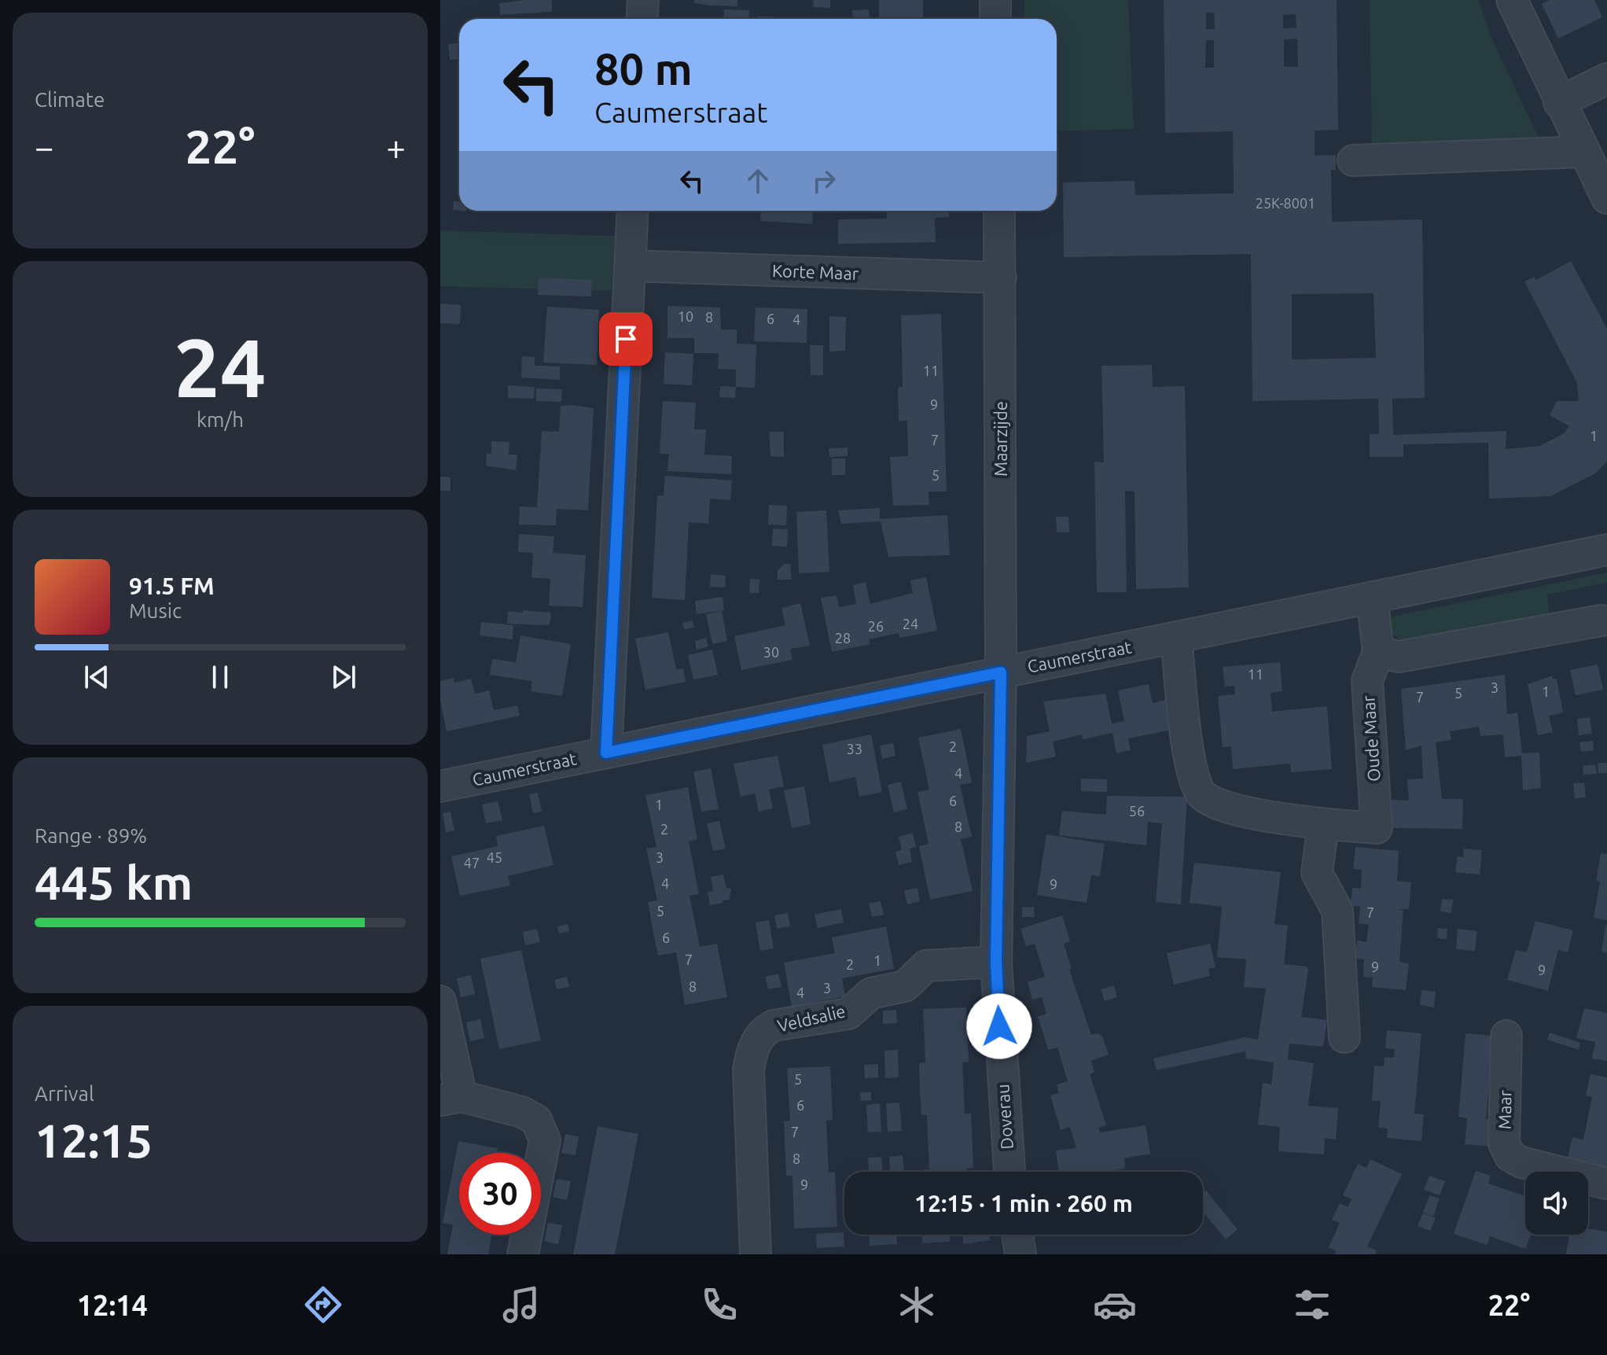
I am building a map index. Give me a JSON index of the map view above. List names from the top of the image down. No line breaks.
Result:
{"streets":{"street":["Korte Maar","Maarzijde","Caumerstraat","Oude Maar","Veldsalie","Maar","Doverau"]},"crossings":[["Korte Maar","Maarzijde"],["Maarzijde","Caumerstraat"],["Maarzijde","Doverau"],["Caumerstraat","Oude Maar"],["Caumerstraat","Doverau"],["Veldsalie","Doverau"]],"house_numbers":["25K-8001","10","8","6","4","11","9","1","7","5","24","26","28","30","11","3","1","5","7","2","33","4","6","1","56","8","2","45","3","47","4","9","5","7","6","7","1","2","9","9","8","3","4","5","6","7","8","9"],"page":{"tile":["Climate",["24","km/h"],["Range · 89%","445 km"],["Arrival","12:15"]],"turn":["80 m","Caumerstraat"],"heat":["−","22°","+"],"song":["91.5 FM","Music"],"limit":"30","trip":"12:15 · 1 min · 260 m","tabs":["12:14","22°"]}}
